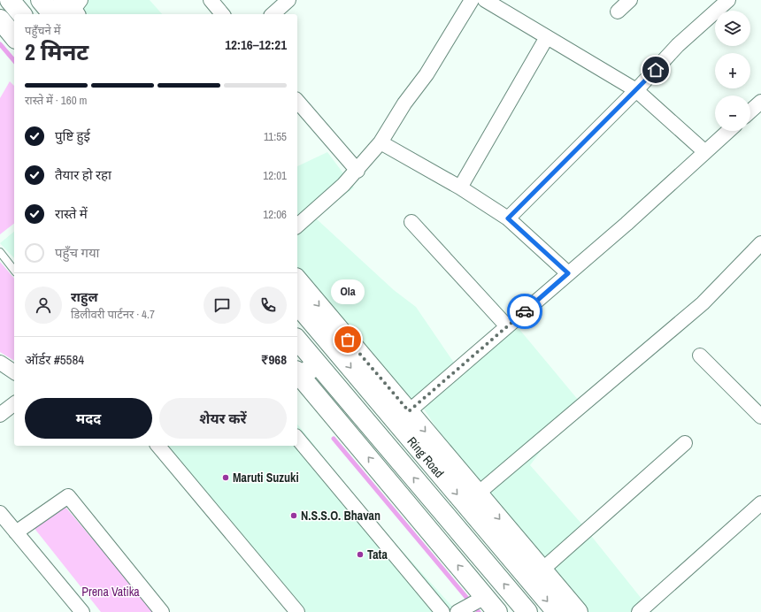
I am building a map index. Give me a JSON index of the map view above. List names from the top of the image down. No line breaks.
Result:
{"streets":{"main road":["Ring Road"]},"parks":["Prena Vatika"],"places":["Ola","Maruti Suzuki","N.S.S.O. Bhavan","Tata"],"page":{"map_buttons":["+","−"],"heading":["2 मिनट","पहुँचने में","12:16–12:21"],"panel":["राहुल","डिलीवरी पार्टनर · 4.7","ऑर्डर #5584","₹968"],"bar":"रास्ते में · 160 m","list":[["पुष्टि हुई","11:55"],["तैयार हो रहा","12:01"],["रास्ते में","12:06"],"पहुँच गया"],"bubble":"Ola","buttons":["मदद","शेयर करें"]}}
